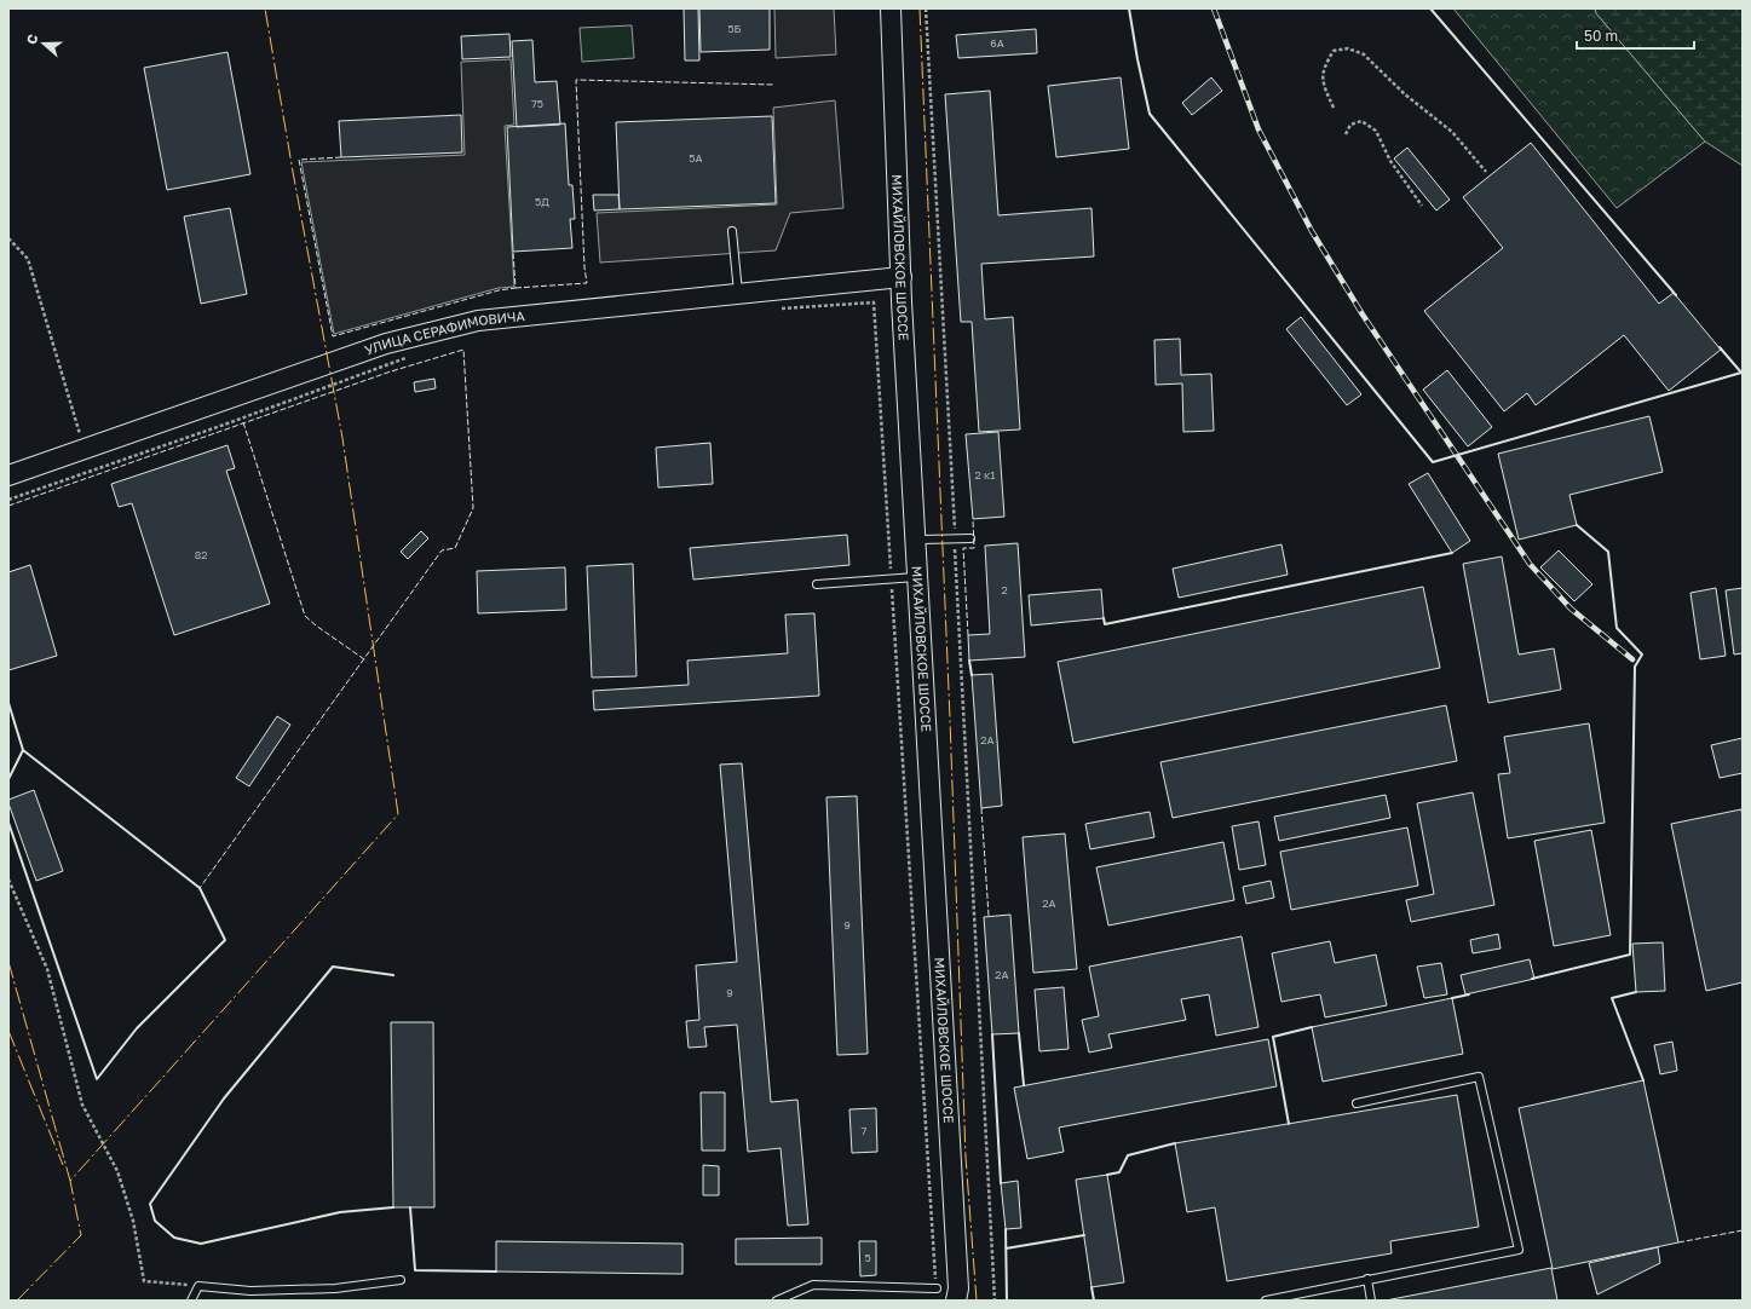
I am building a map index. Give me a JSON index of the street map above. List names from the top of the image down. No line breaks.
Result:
{"streets":{"main road":["МИХАЙЛОВСКОЕ ШОССЕ","УЛИЦА СЕРАФИМОВИЧА"]},"crossings":[["МИХАЙЛОВСКОЕ ШОССЕ","УЛИЦА СЕРАФИМОВИЧА"]],"house_numbers":["5Б","6А","75","5А","5Д","2 к1","82","2","2А","2А","9","2А","9","7","5"],"scale_bar":"50 m","north":"left"}
